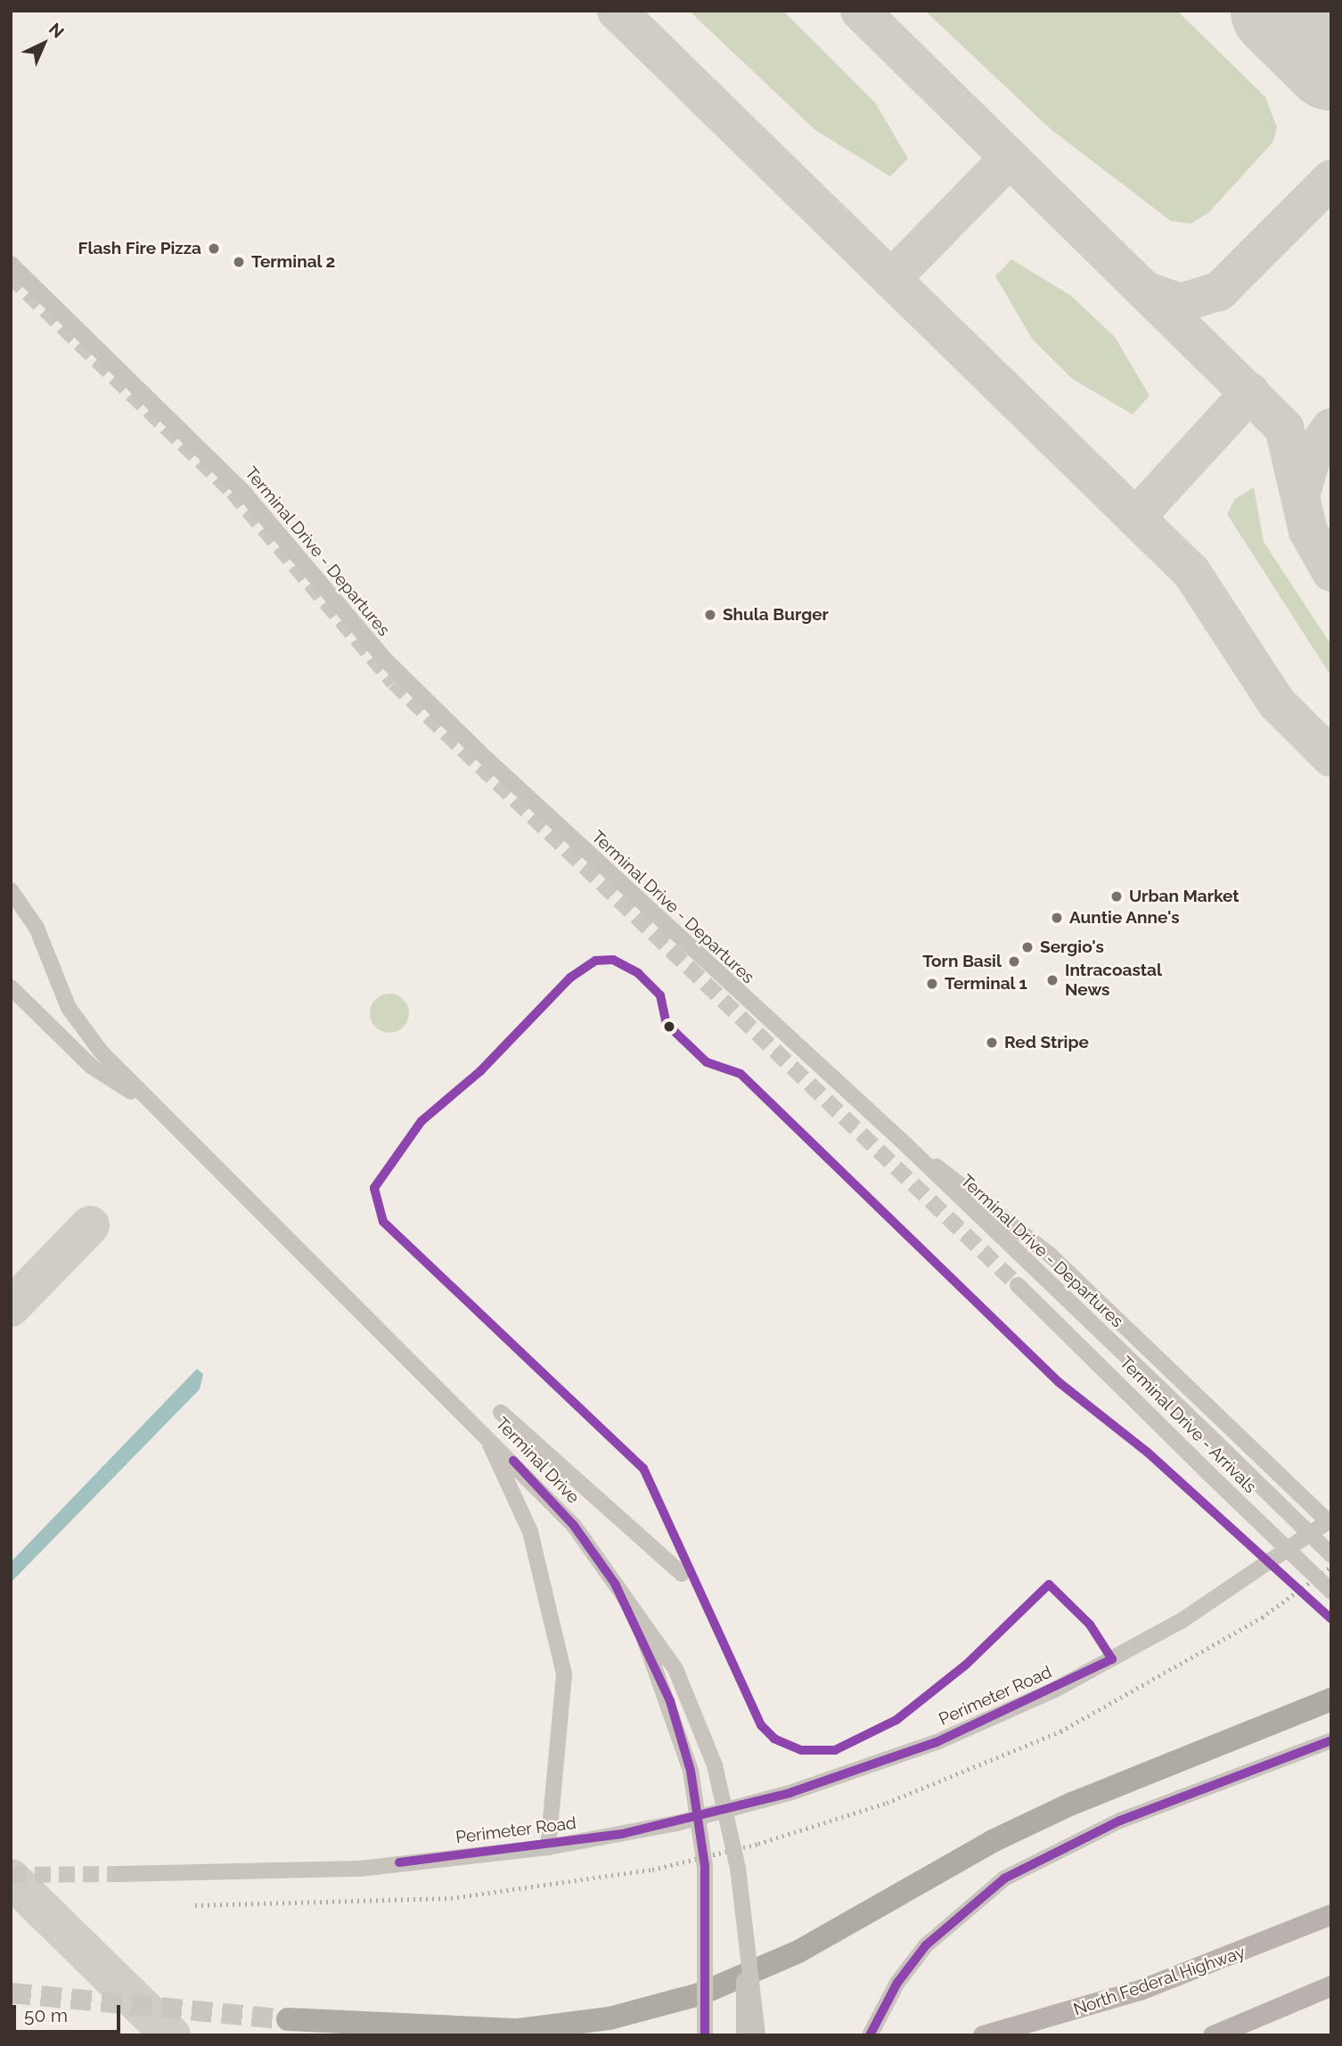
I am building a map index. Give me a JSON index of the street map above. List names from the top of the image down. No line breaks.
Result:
{"streets":{"main road":["North Federal Highway"],"street":["Terminal Drive - Departures","Terminal Drive - Arrivals","Terminal Drive","Perimeter Road"]},"places":["Flash Fire Pizza","Terminal 2","Shula Burger","Urban Market","Auntie Anne's","Sergio's","Torn Basil","Intracoastal News","Terminal 1","Red Stripe"],"lines":["transit line 1"],"scale_bar":"50 m","north":"top right"}
